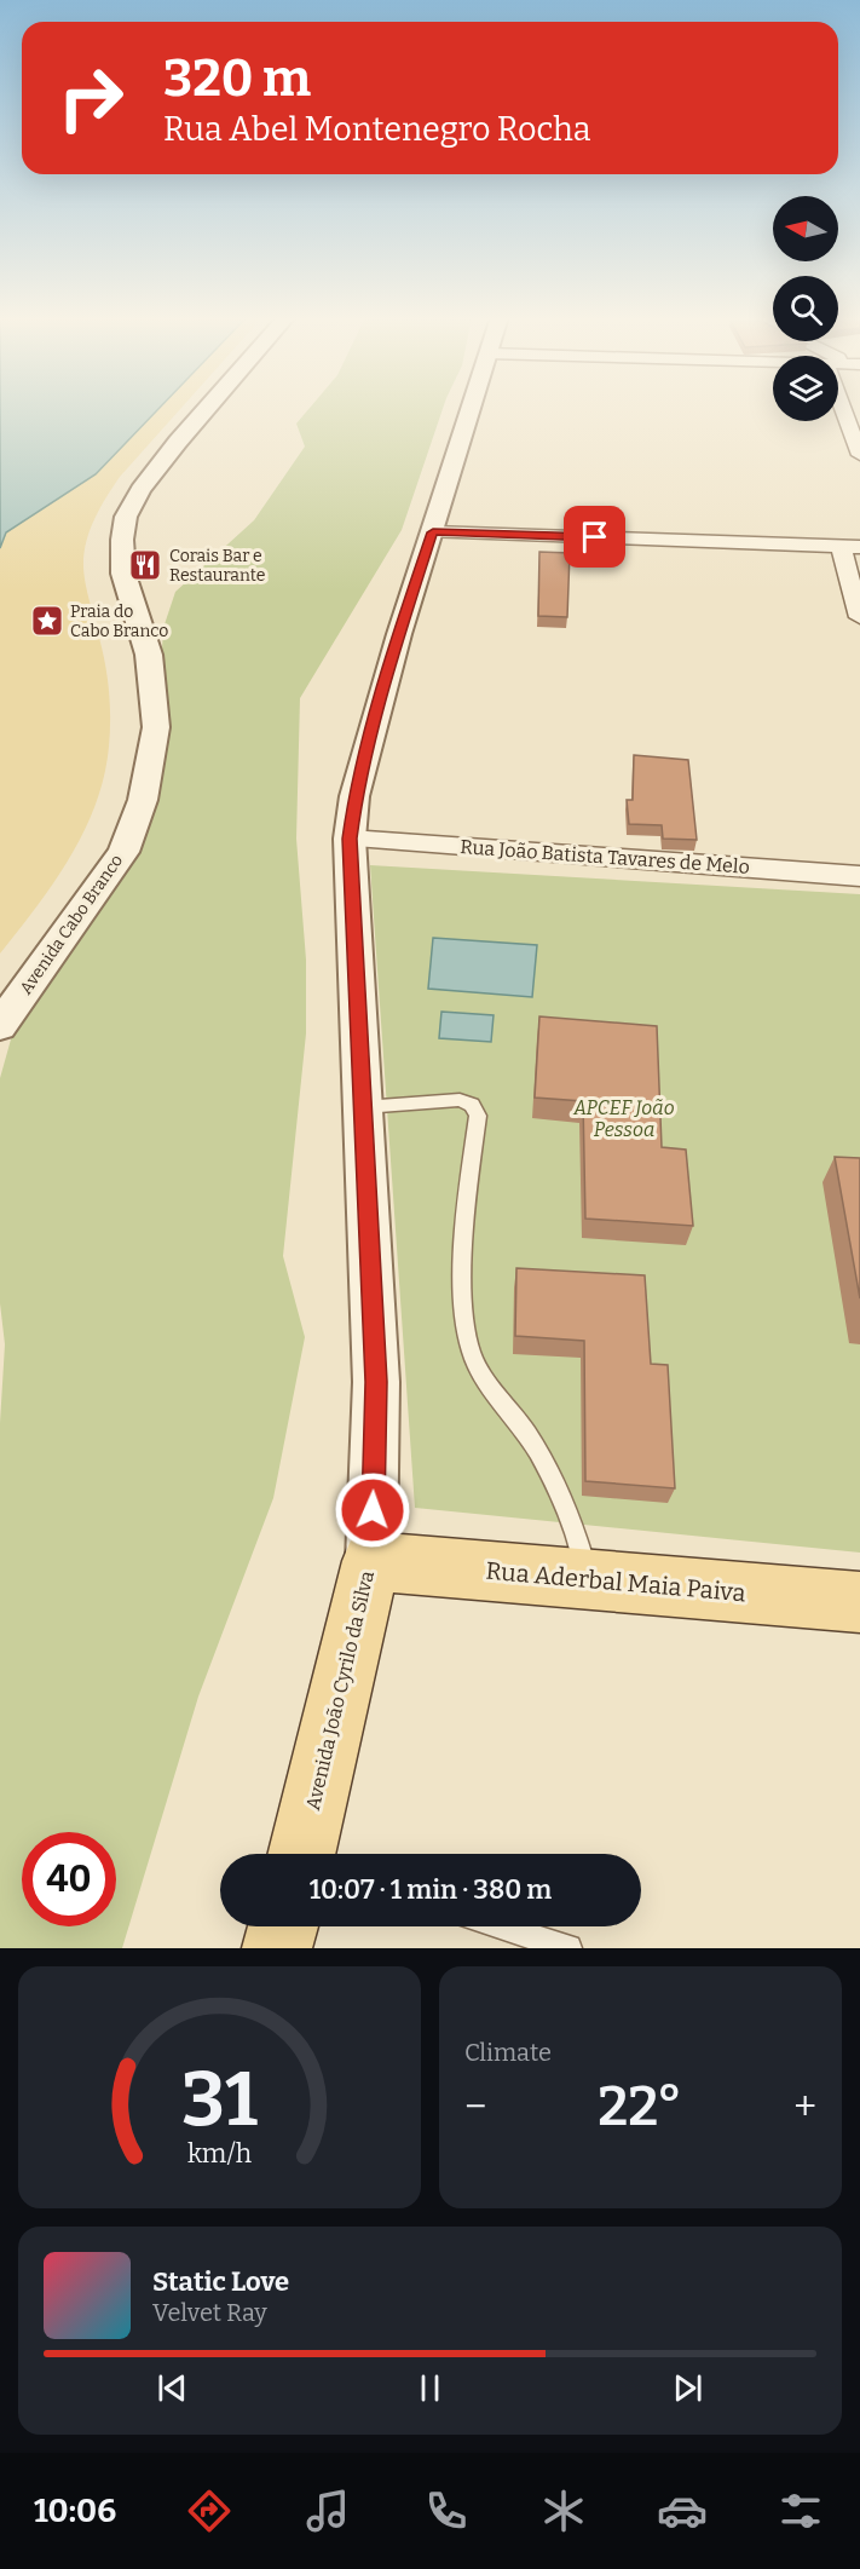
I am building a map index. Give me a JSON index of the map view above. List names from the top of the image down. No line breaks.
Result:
{"streets":{"main road":["Rua Aderbal Maia Paiva","Avenida João Cyrilo da Silva"],"street":["Rua João Batista Tavares de Melo","Avenida Cabo Branco"]},"crossings":[["Rua João Batista Tavares de Melo","Avenida João Cyrilo da Silva"],["Rua Aderbal Maia Paiva","Avenida João Cyrilo da Silva"]],"parks":["APCEF João Pessoa"],"places":{"restaurant":["Corais Bar e Restaurante"],"place":["Praia do Cabo Branco"]},"north":"left","page":{"turn":["320 m","Rua Abel Montenegro Rocha"],"limit":"40","trip":"10:07 · 1 min · 380 m","tile":"Climate","heat":["−","22°","+"],"song":["Static Love","Velvet Ray"],"tabs":"10:06","gauge":["31","km/h"]}}
